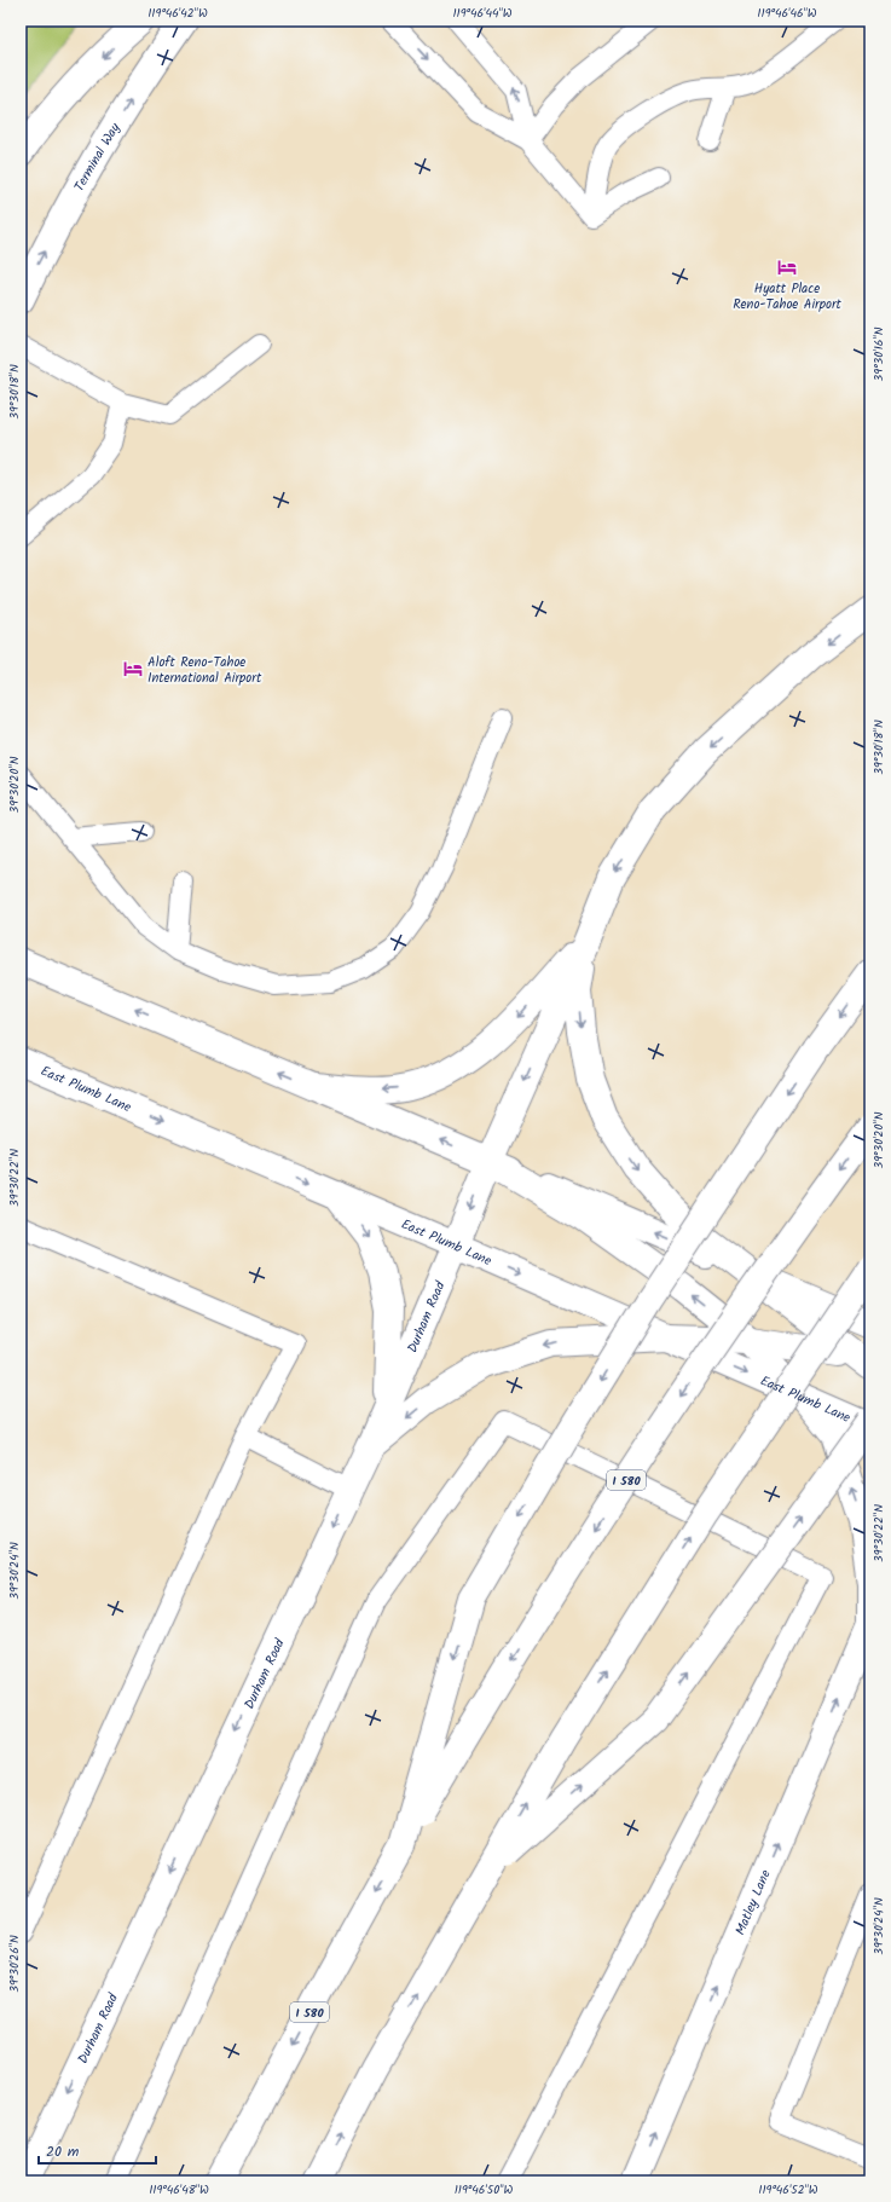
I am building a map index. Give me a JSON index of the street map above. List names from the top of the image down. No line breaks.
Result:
{"streets":{"main road":["Terminal Way","East Plumb Lane","Durham Road","I 580","Matley Lane"]},"crossings":[["East Plumb Lane","Durham Road"]],"places":{"hotel":["Hyatt Place Reno-Tahoe Airport","Aloft Reno-Tahoe International Airport"]},"scale_bar":"20 m","coordinates":["119°46'42\"W","119°46'44\"W","119°46'46\"W","39°30'16\"N","39°30'18\"N","39°30'20\"N","39°30'22\"N","39°30'24\"N","39°30'26\"N","119°46'48\"W","119°46'50\"W","119°46'52\"W"]}
